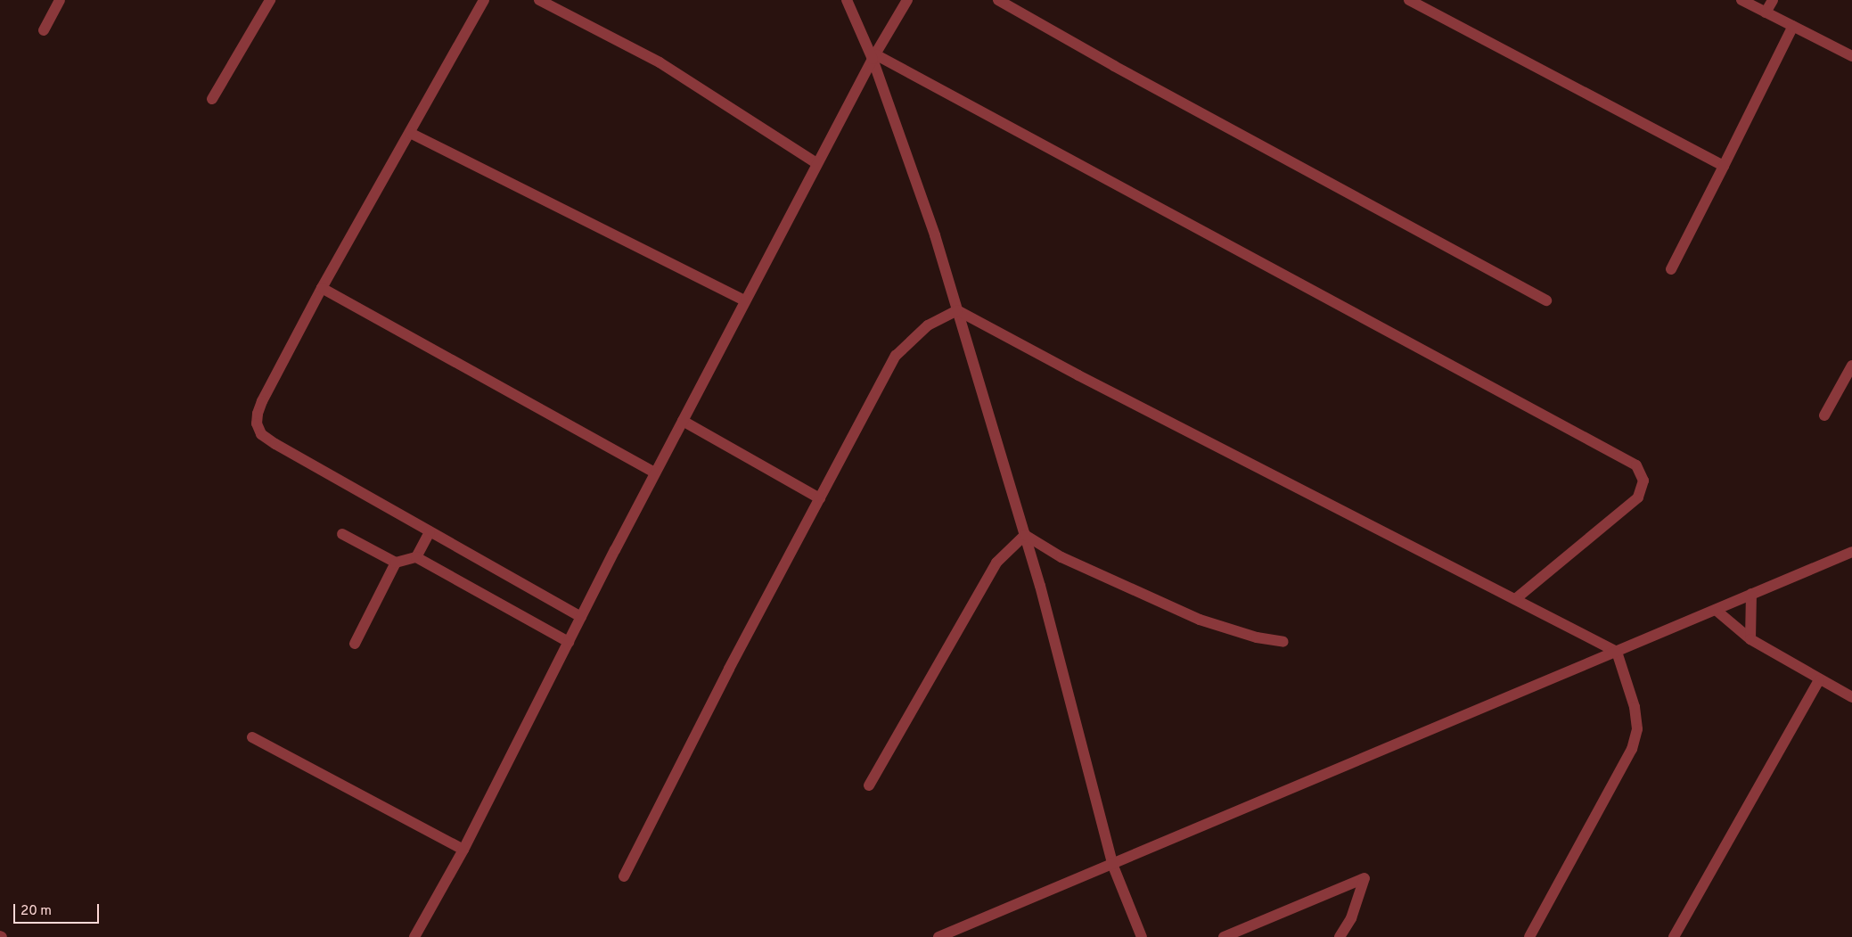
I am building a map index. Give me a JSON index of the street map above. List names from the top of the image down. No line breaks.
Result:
{"scale_bar":"20 m"}
